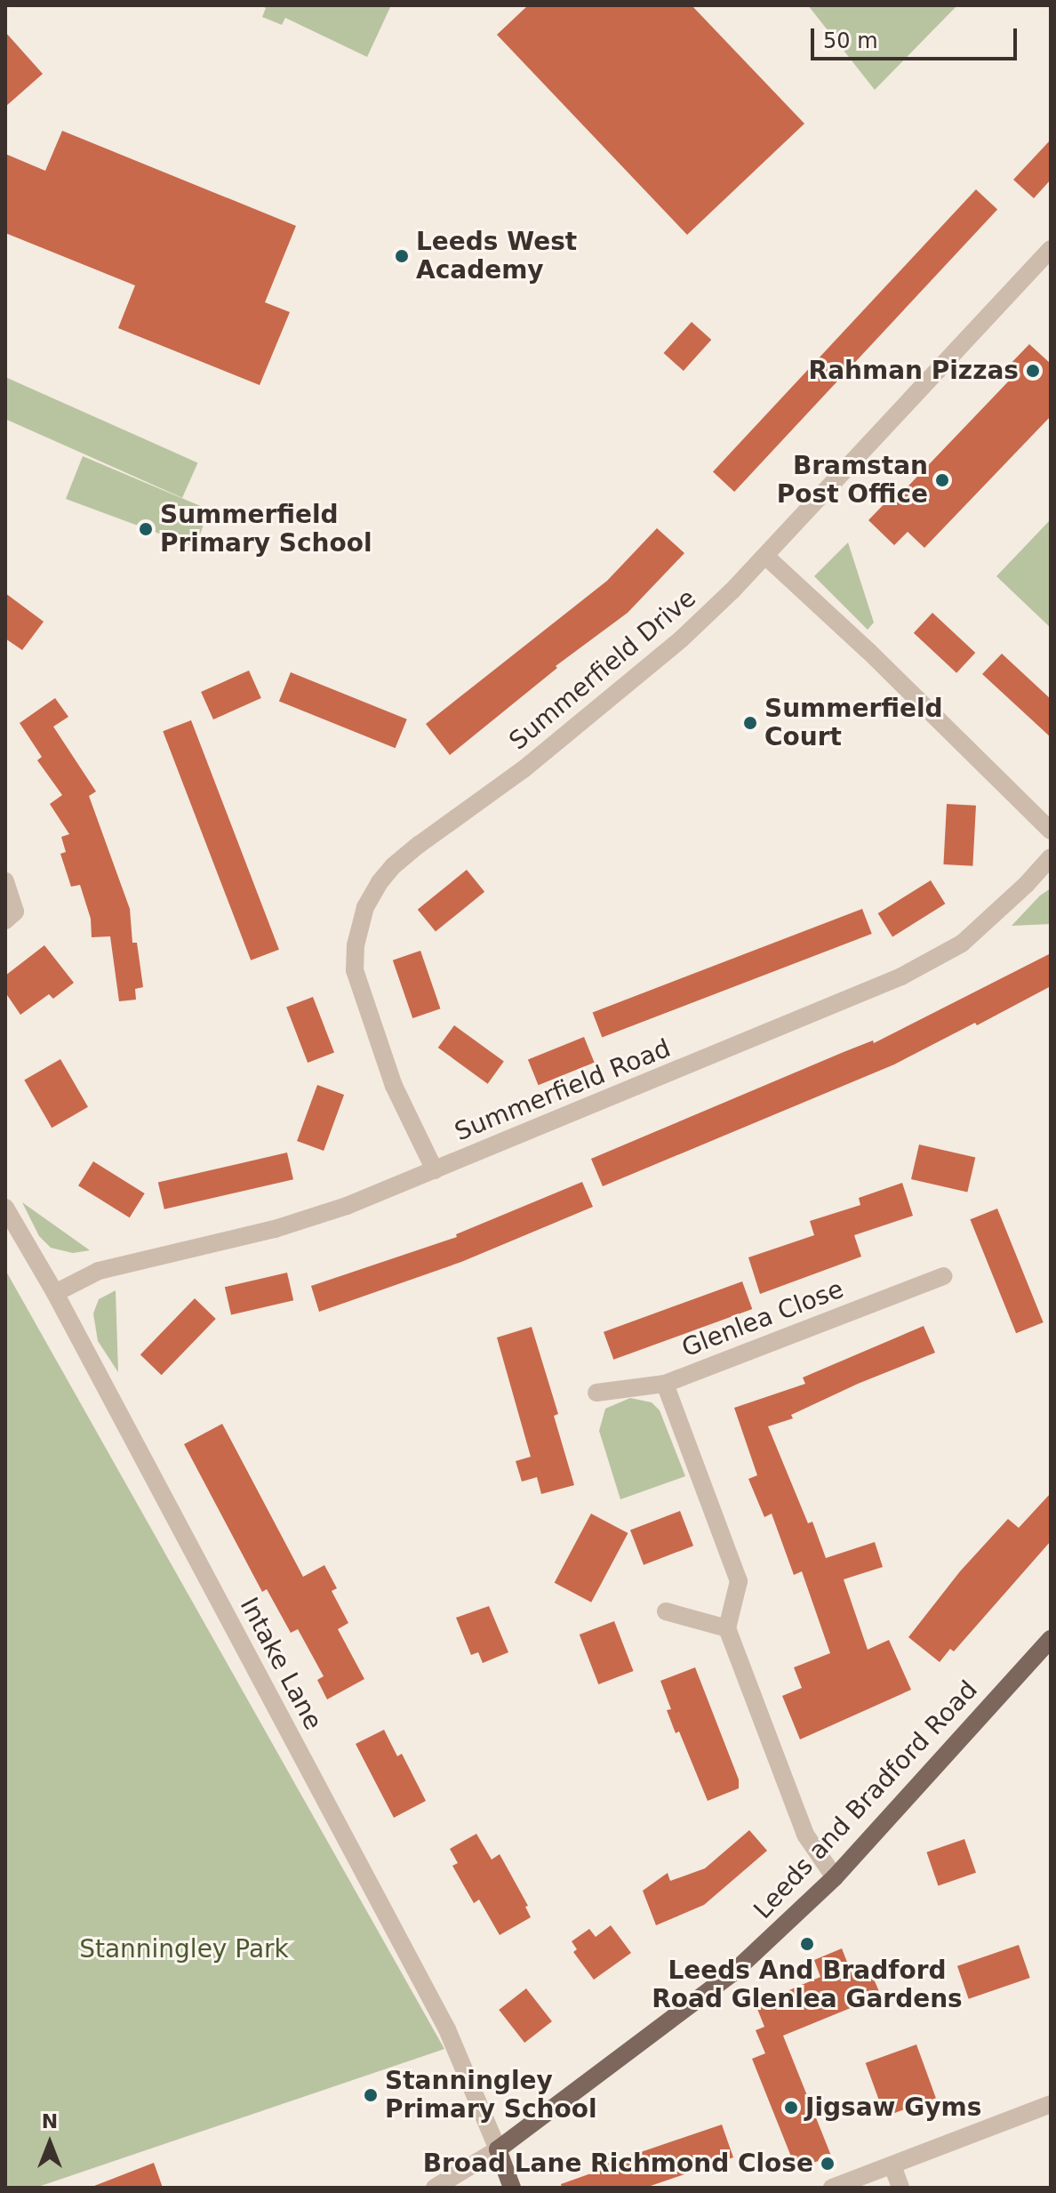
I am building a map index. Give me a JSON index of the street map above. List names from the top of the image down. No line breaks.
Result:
{"streets":{"main road":["Leeds and Bradford Road"],"street":["Summerfield Drive","Summerfield Road","Glenlea Close","Intake Lane"]},"crossings":[["Summerfield Drive","Summerfield Road"],["Summerfield Road","Intake Lane"],["Intake Lane","Leeds and Bradford Road"]],"parks":["Stanningley Park"],"places":["Leeds West Academy","Rahman Pizzas","Bramstan Post Office","Summerfield Primary School","Summerfield Court","Leeds And Bradford Road Glenlea Gardens","Stanningley Primary School","Jigsaw Gyms","Broad Lane Richmond Close"],"scale_bar":"50 m","north":"top"}
